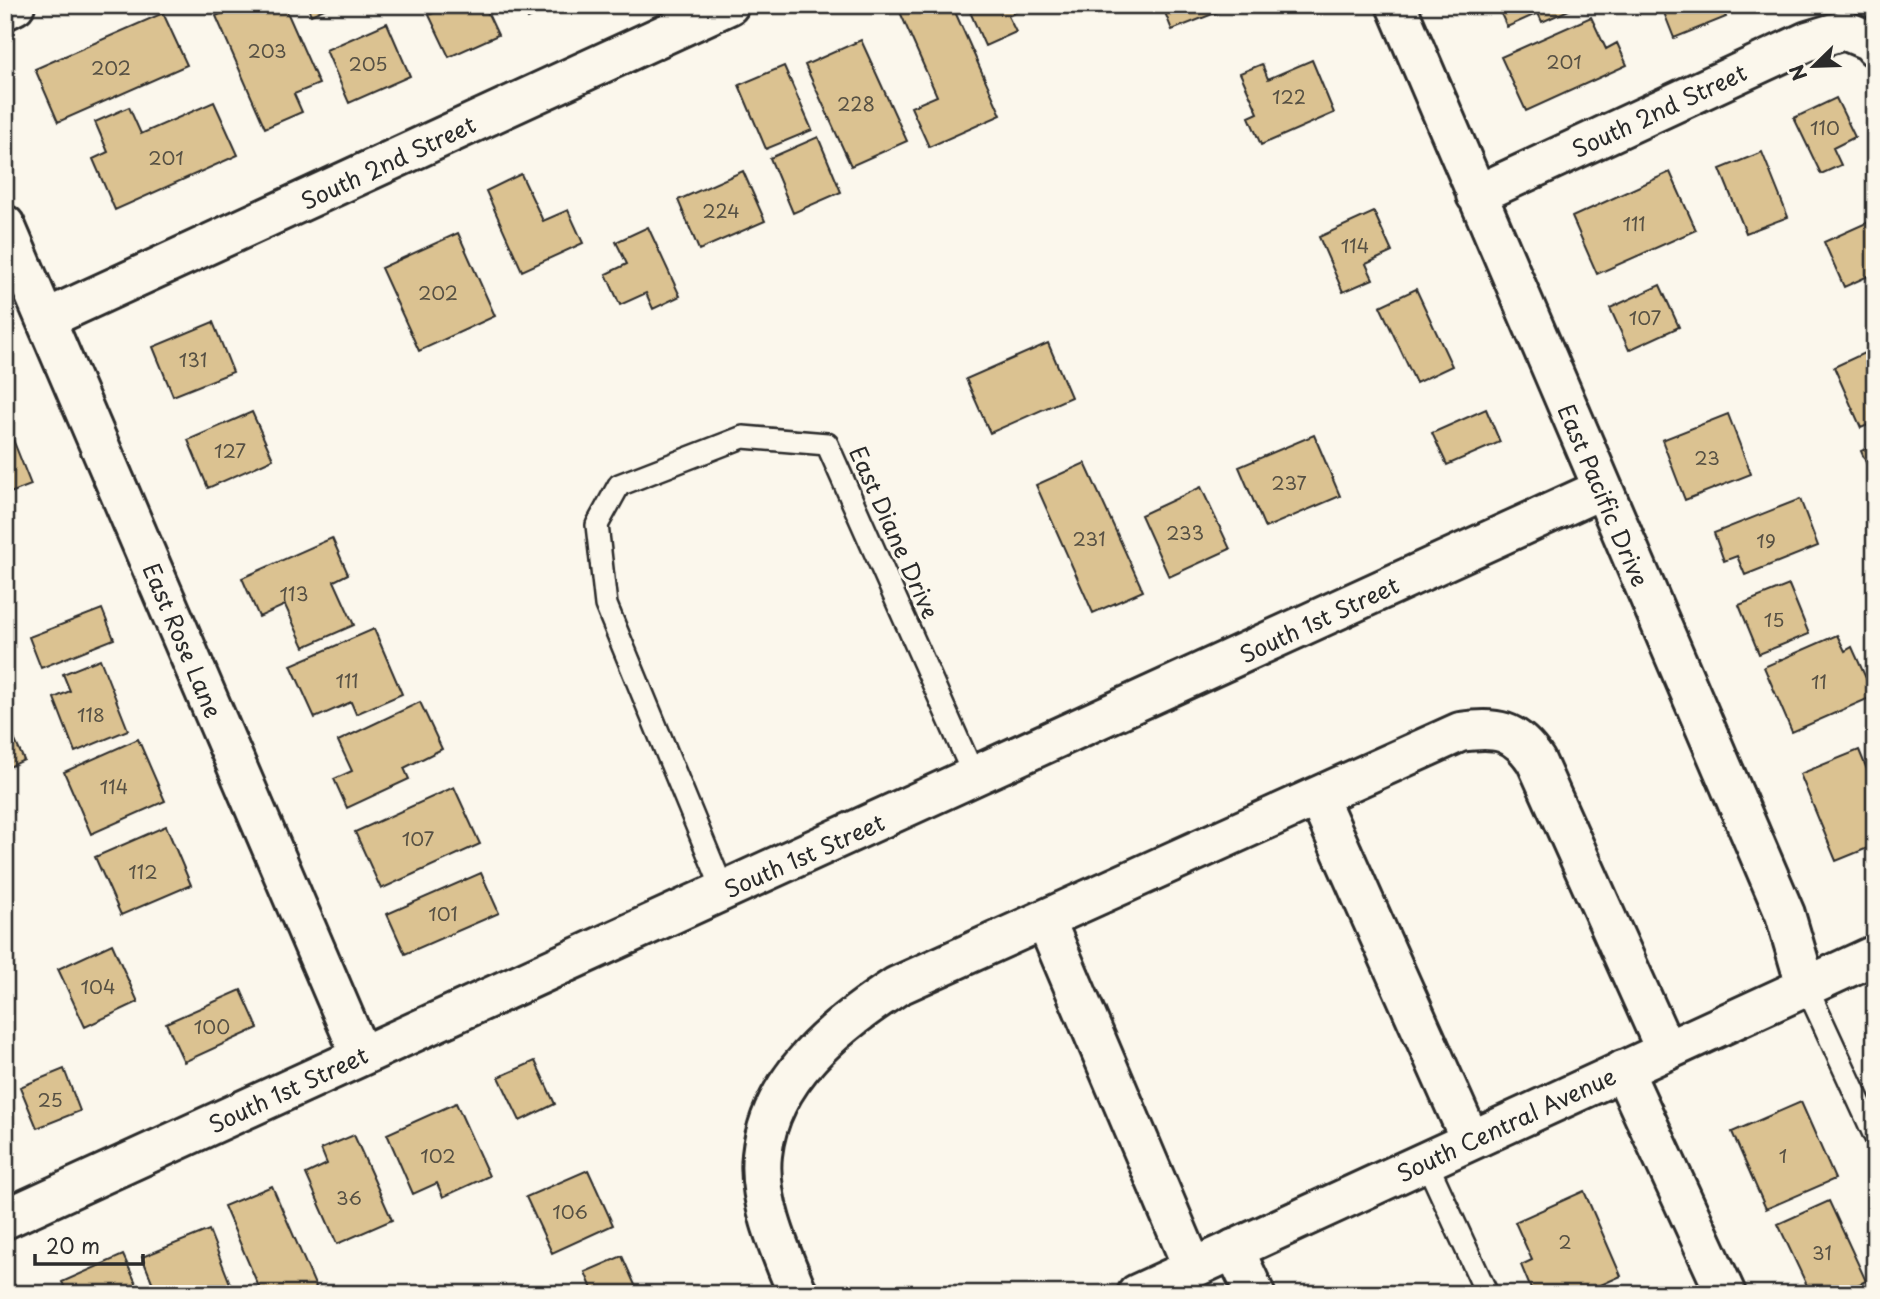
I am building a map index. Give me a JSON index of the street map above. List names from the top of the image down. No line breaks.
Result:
{"streets":{"street":["South 2nd Street","East Pacific Drive","South 1st Street","East Rose Lane","South Central Avenue"],"lane":["East Diane Drive"]},"crossings":[["South 2nd Street","East Pacific Drive"],["South 2nd Street","East Rose Lane"],["East Pacific Drive","South 1st Street"],["East Pacific Drive","South Central Avenue"],["East Diane Drive","South 1st Street"],["South 1st Street","East Rose Lane"]],"house_numbers":["203","201","205","202","122","228","110","201","224","111","114","202","107","131","127","23","237","233","231","19","113","15","111","11","118","114","107","112","101","104","100","25","102","1","36","106","2","31"],"scale_bar":"20 m","north":"bottom left"}
